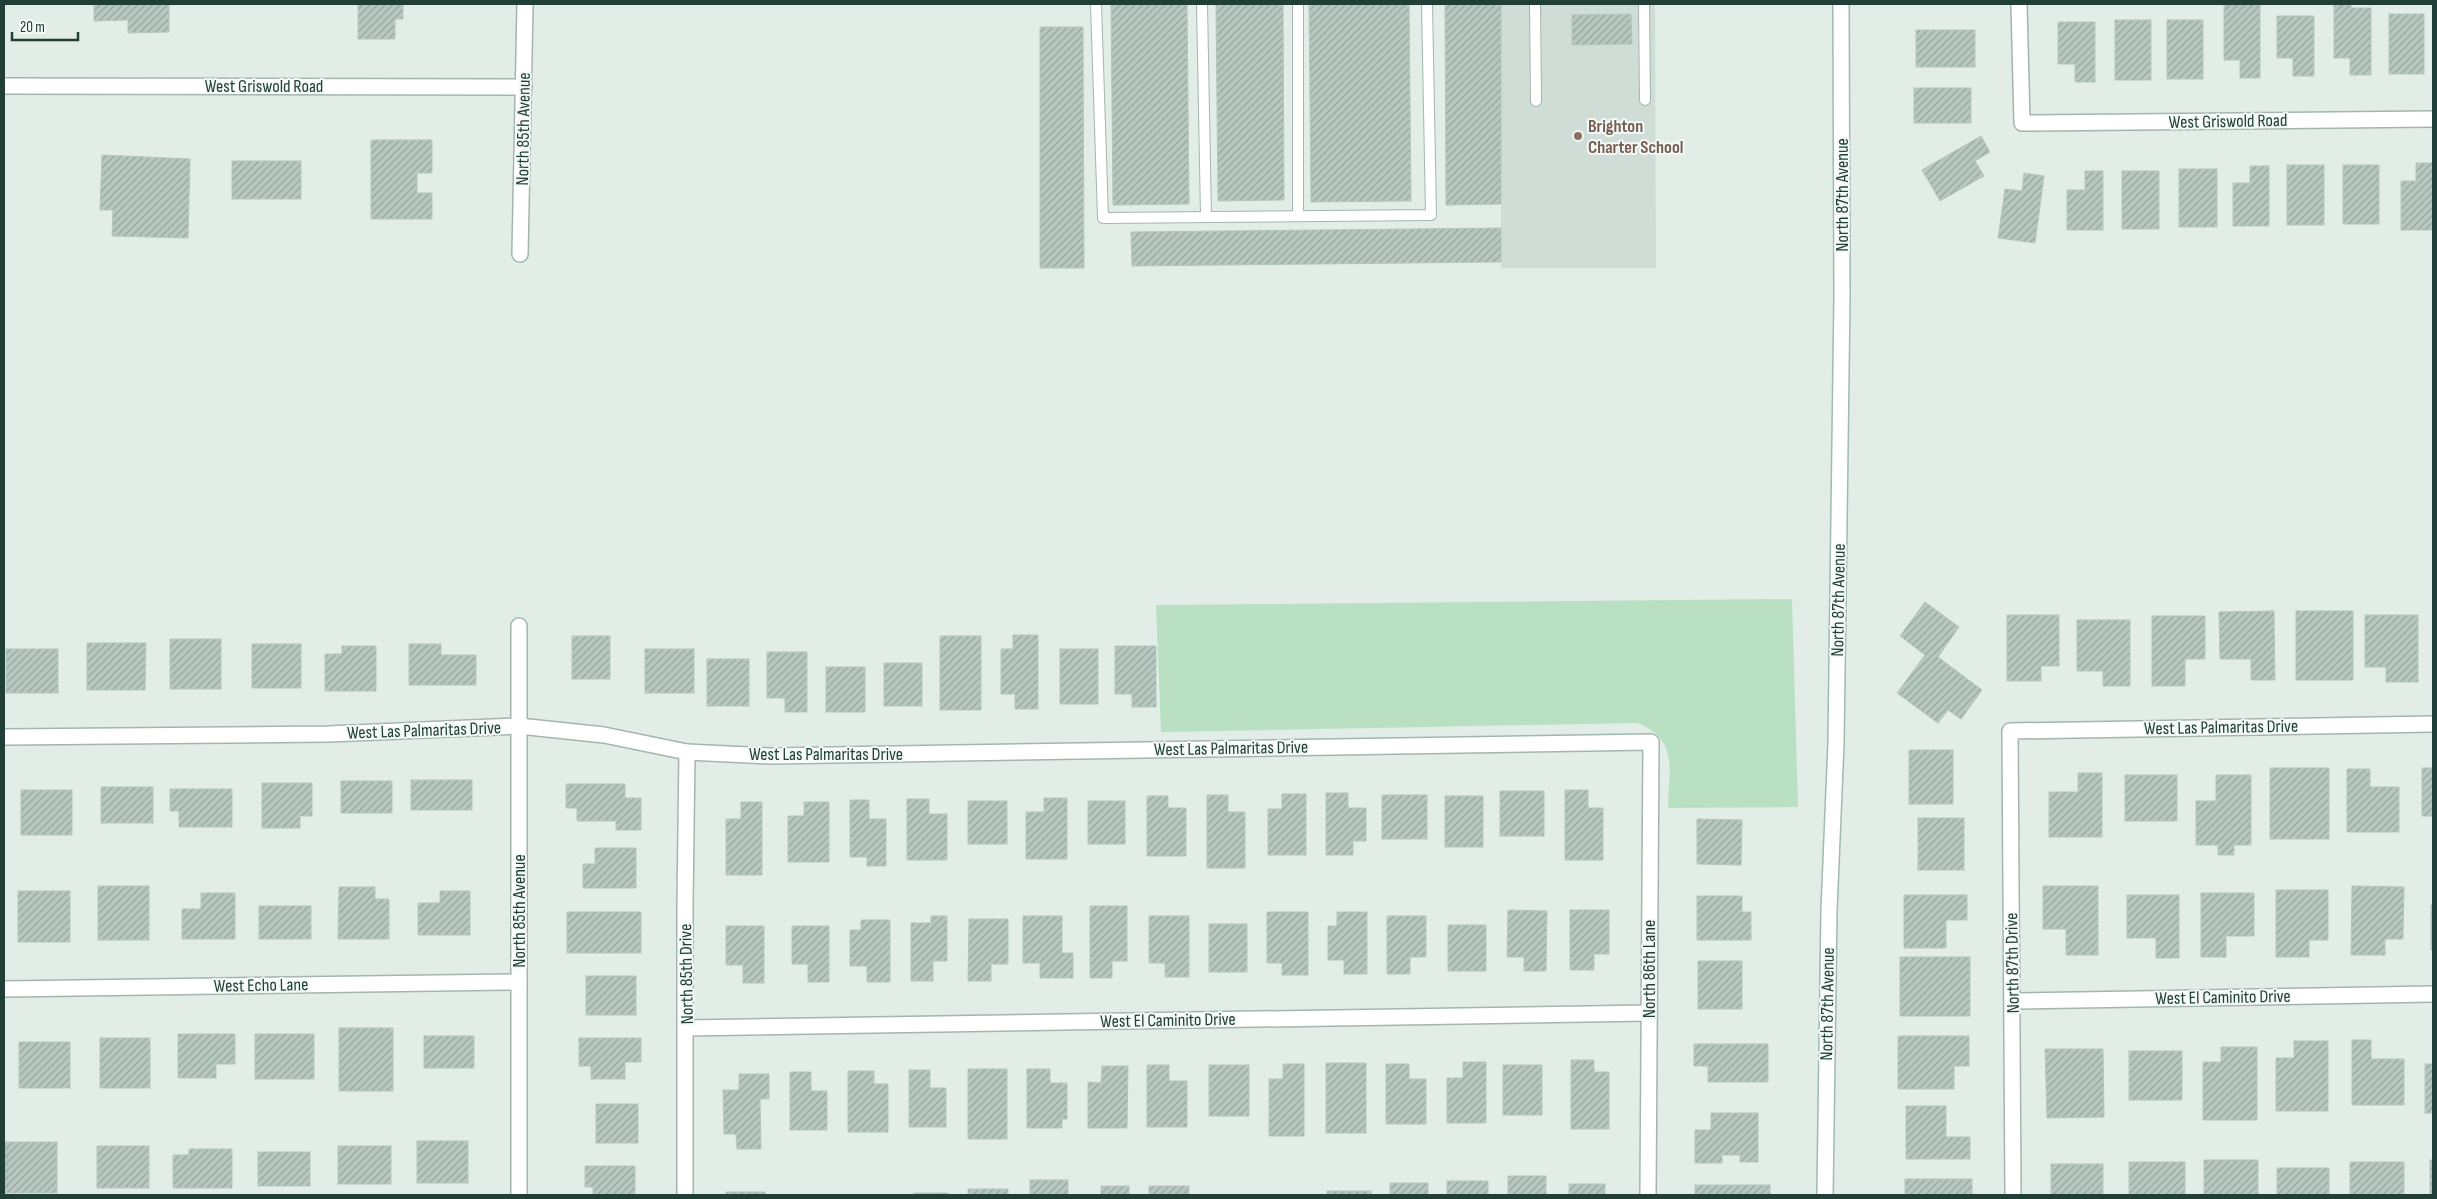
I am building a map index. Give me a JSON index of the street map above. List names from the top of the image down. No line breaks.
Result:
{"streets":{"street":["West Griswold Road","North 85th Avenue","North 87th Avenue","West Las Palmaritas Drive","North 87th Drive","North 86th Lane","North 85th Drive","West Echo Lane","West El Caminito Drive"]},"crossings":[["West Griswold Road","North 85th Avenue"],["North 85th Avenue","West Las Palmaritas Drive"],["North 85th Avenue","West Echo Lane"],["West Las Palmaritas Drive","North 87th Drive"],["West Las Palmaritas Drive","North 86th Lane"],["West Las Palmaritas Drive","North 85th Drive"],["North 87th Drive","West El Caminito Drive"],["North 86th Lane","West El Caminito Drive"],["North 85th Drive","West El Caminito Drive"]],"places":["Brighton Charter School"],"scale_bar":"20 m"}
